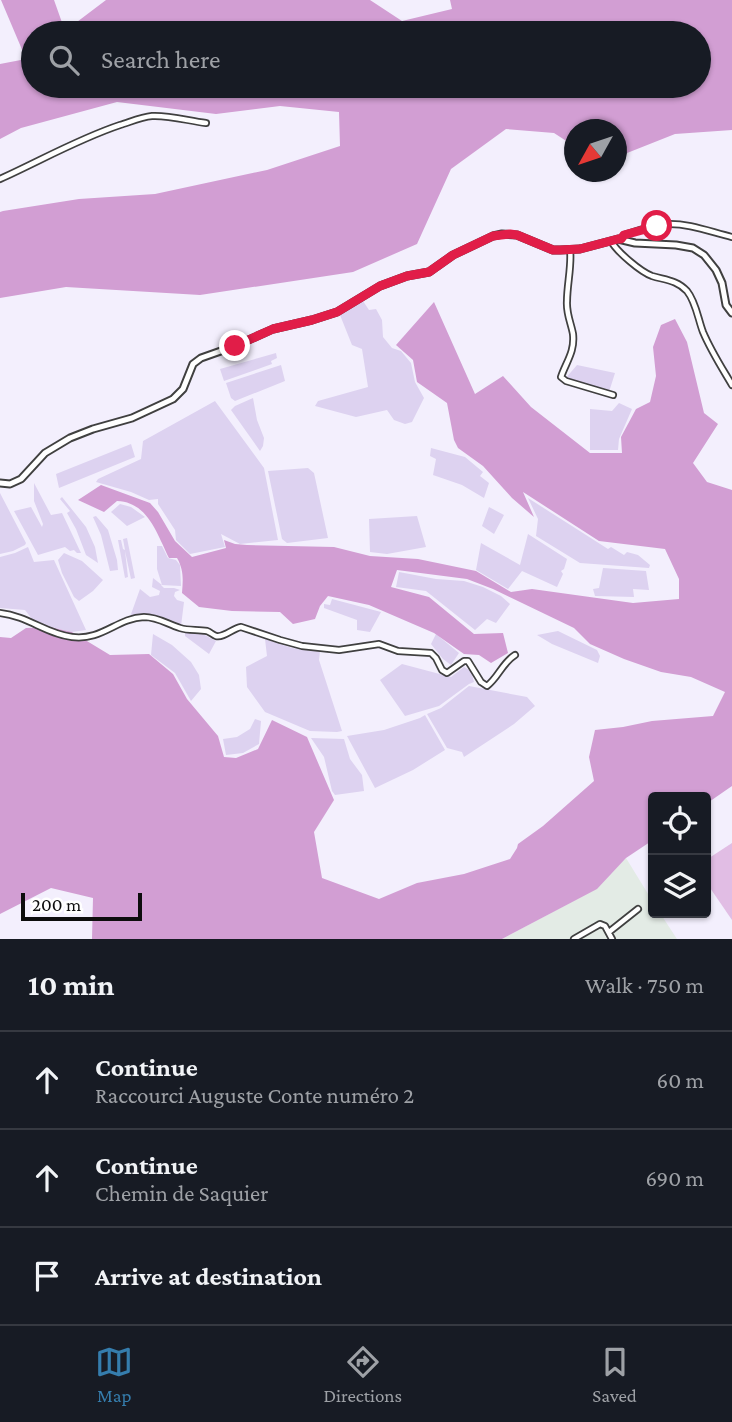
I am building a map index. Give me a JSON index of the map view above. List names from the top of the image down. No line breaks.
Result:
{"scale_bar":"200 m","north":"bottom left","page":{"search":"Search here","scale":"200 m","heading":["10 min","Walk · 750 m"],"list":[["Continue","Raccourci Auguste Conte numéro 2","60 m"],["Continue","Chemin de Saquier","690 m"],"Arrive at destination"],"nav":["Map","Directions","Saved"]}}
